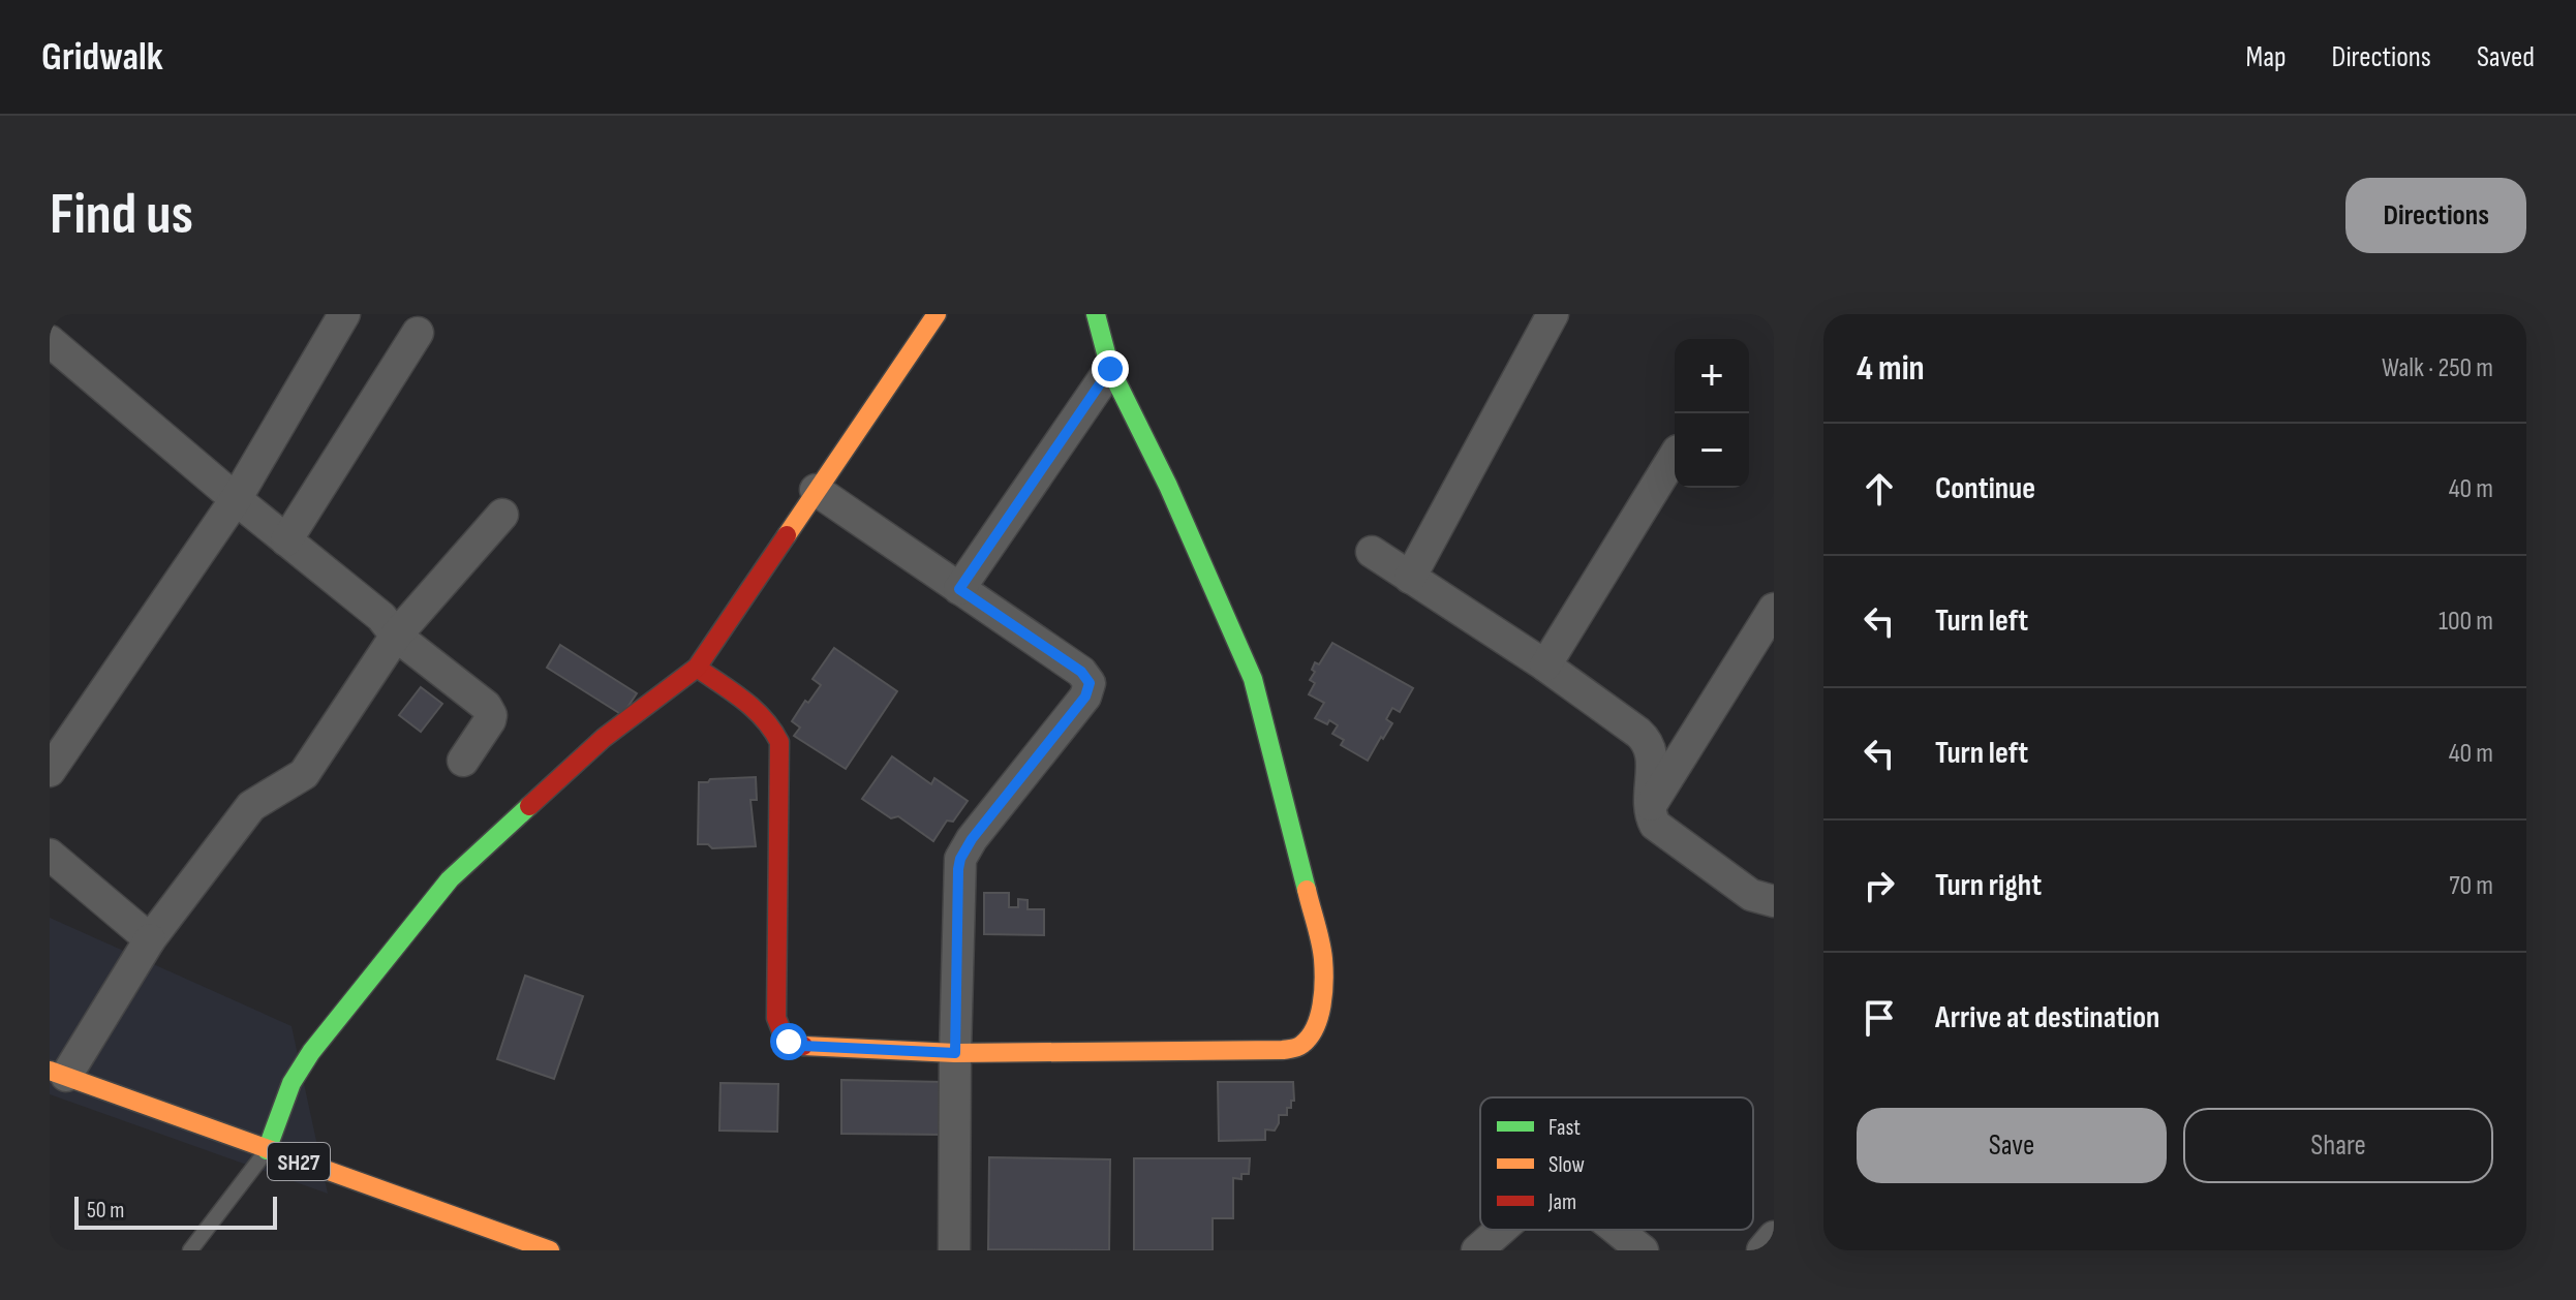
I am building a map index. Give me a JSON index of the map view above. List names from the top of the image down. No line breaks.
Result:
{"streets":{"street":["SH27"]},"legend":["Fast","Slow","Jam"],"scale_bar":"50 m","page":{"header":"Gridwalk","nav":["Map","Directions","Saved"],"buttons":["Directions",["Save","Share"]],"title":"Find us","heading":["4 min","Walk · 250 m"],"map_buttons":["+","−"],"list":[["Continue","40 m"],["Turn left","100 m"],["Turn left","40 m"],["Turn right","70 m"],"Arrive at destination"],"scale":"50 m"}}
